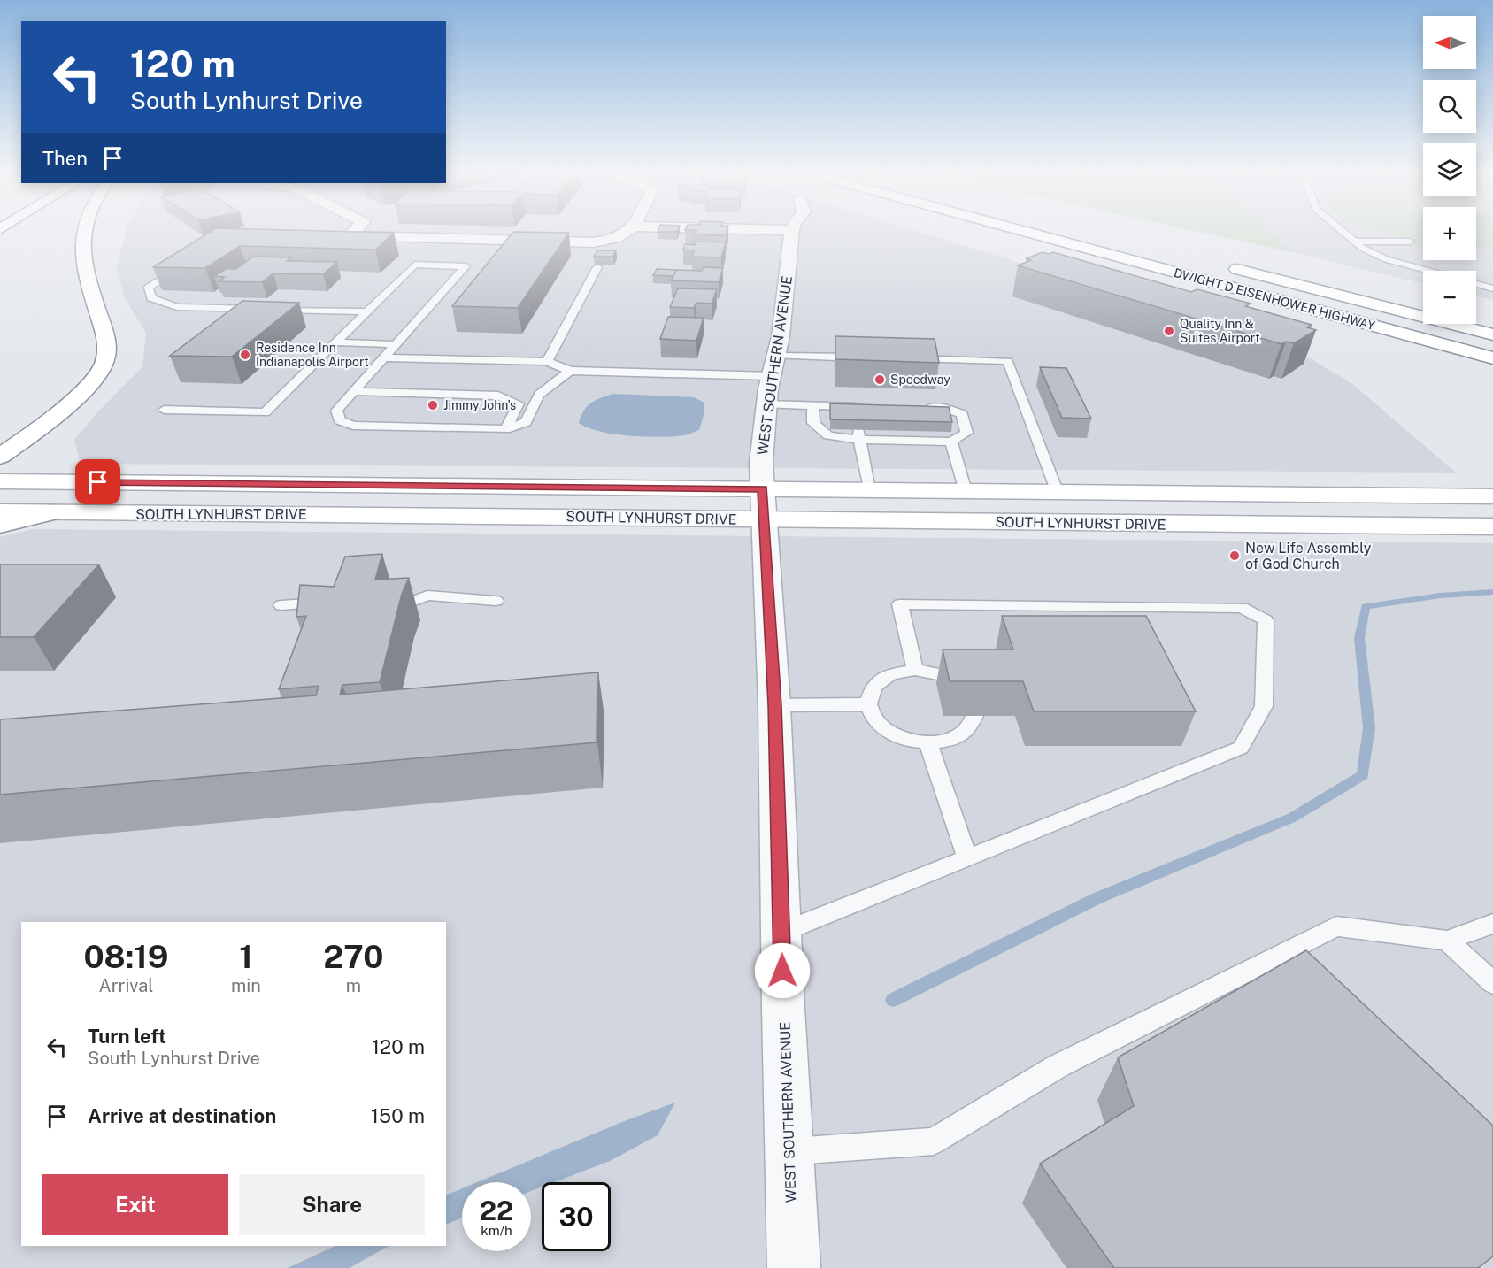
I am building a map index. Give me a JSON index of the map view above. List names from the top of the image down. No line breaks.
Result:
{"streets":{"main road":["DWIGHT D EISENHOWER HIGHWAY","SOUTH LYNHURST DRIVE"],"street":["WEST SOUTHERN AVENUE"]},"crossings":[["WEST SOUTHERN AVENUE","SOUTH LYNHURST DRIVE"]],"places":["Quality Inn & Suites Airport","Residence Inn Indianapolis Airport","Speedway","Jimmy John's","New Life Assembly of God Church"],"north":"left","page":{"map_buttons":["+","−"],"turn":["120 m","South Lynhurst Drive"],"then":"Then","eta":["08:19","Arrival","1","min","270","m"],"list":[{"name":"Turn left","note":"South Lynhurst Drive","value":"120 m"},{"name":"Arrive at destination","value":"150 m"}],"buttons":["Exit","Share"],"speed":"22 km/h","limit":"30"}}
